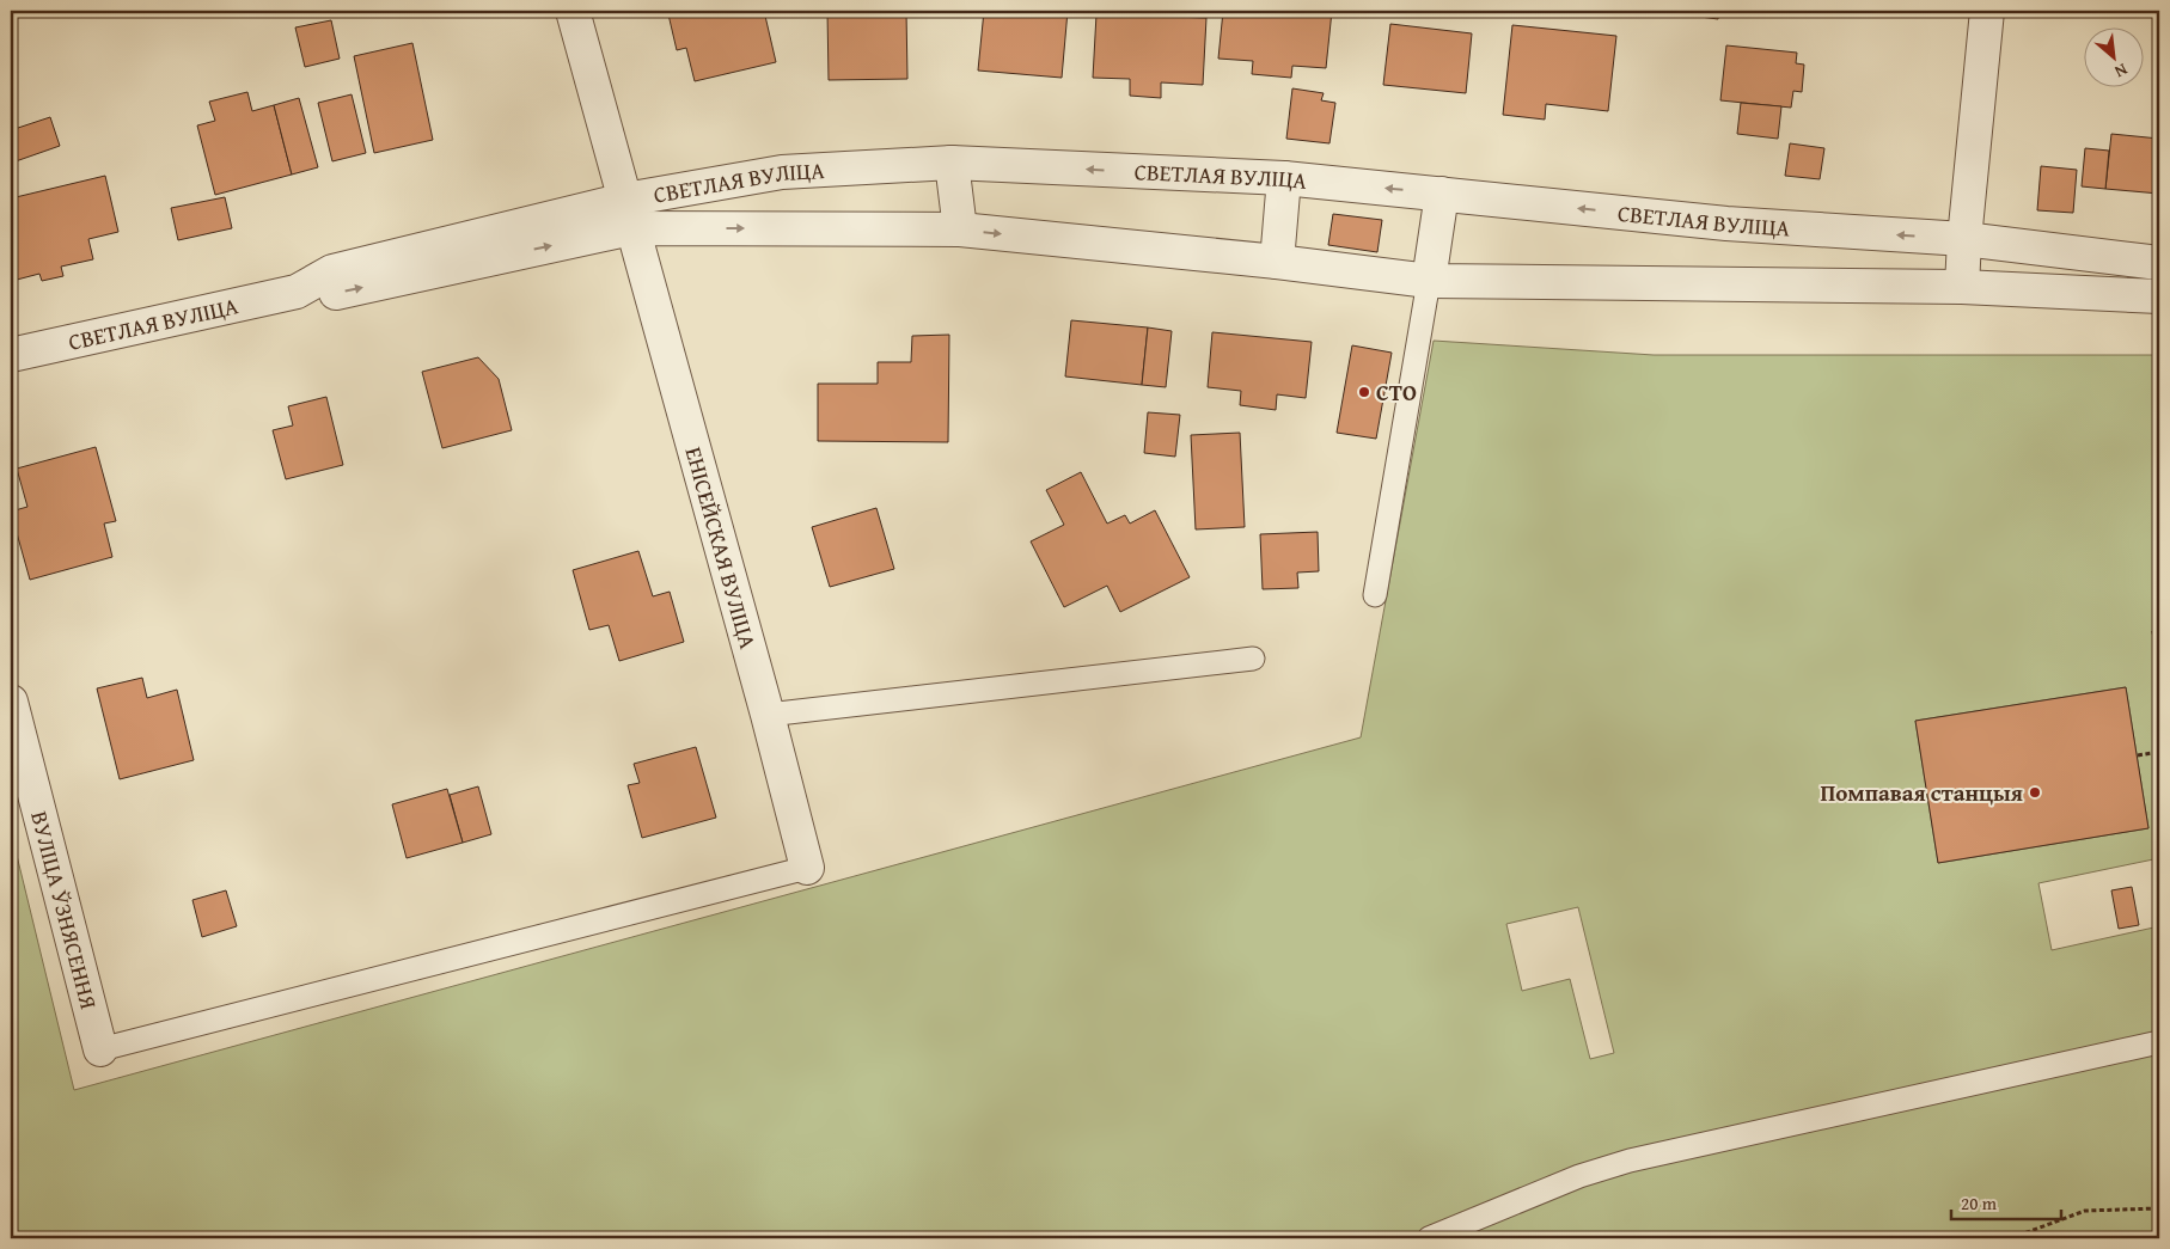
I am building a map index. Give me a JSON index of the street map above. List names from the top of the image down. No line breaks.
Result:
{"streets":{"street":["СВЕТЛАЯ ВУЛІЦА","ЕНІСЕЙСКАЯ ВУЛІЦА","ВУЛІЦА ЎЗНЯСЕННЯ"]},"crossings":[["СВЕТЛАЯ ВУЛІЦА","ЕНІСЕЙСКАЯ ВУЛІЦА"]],"places":["СТО","Помпавая станцыя"],"scale_bar":"20 m","north":"bottom right"}
